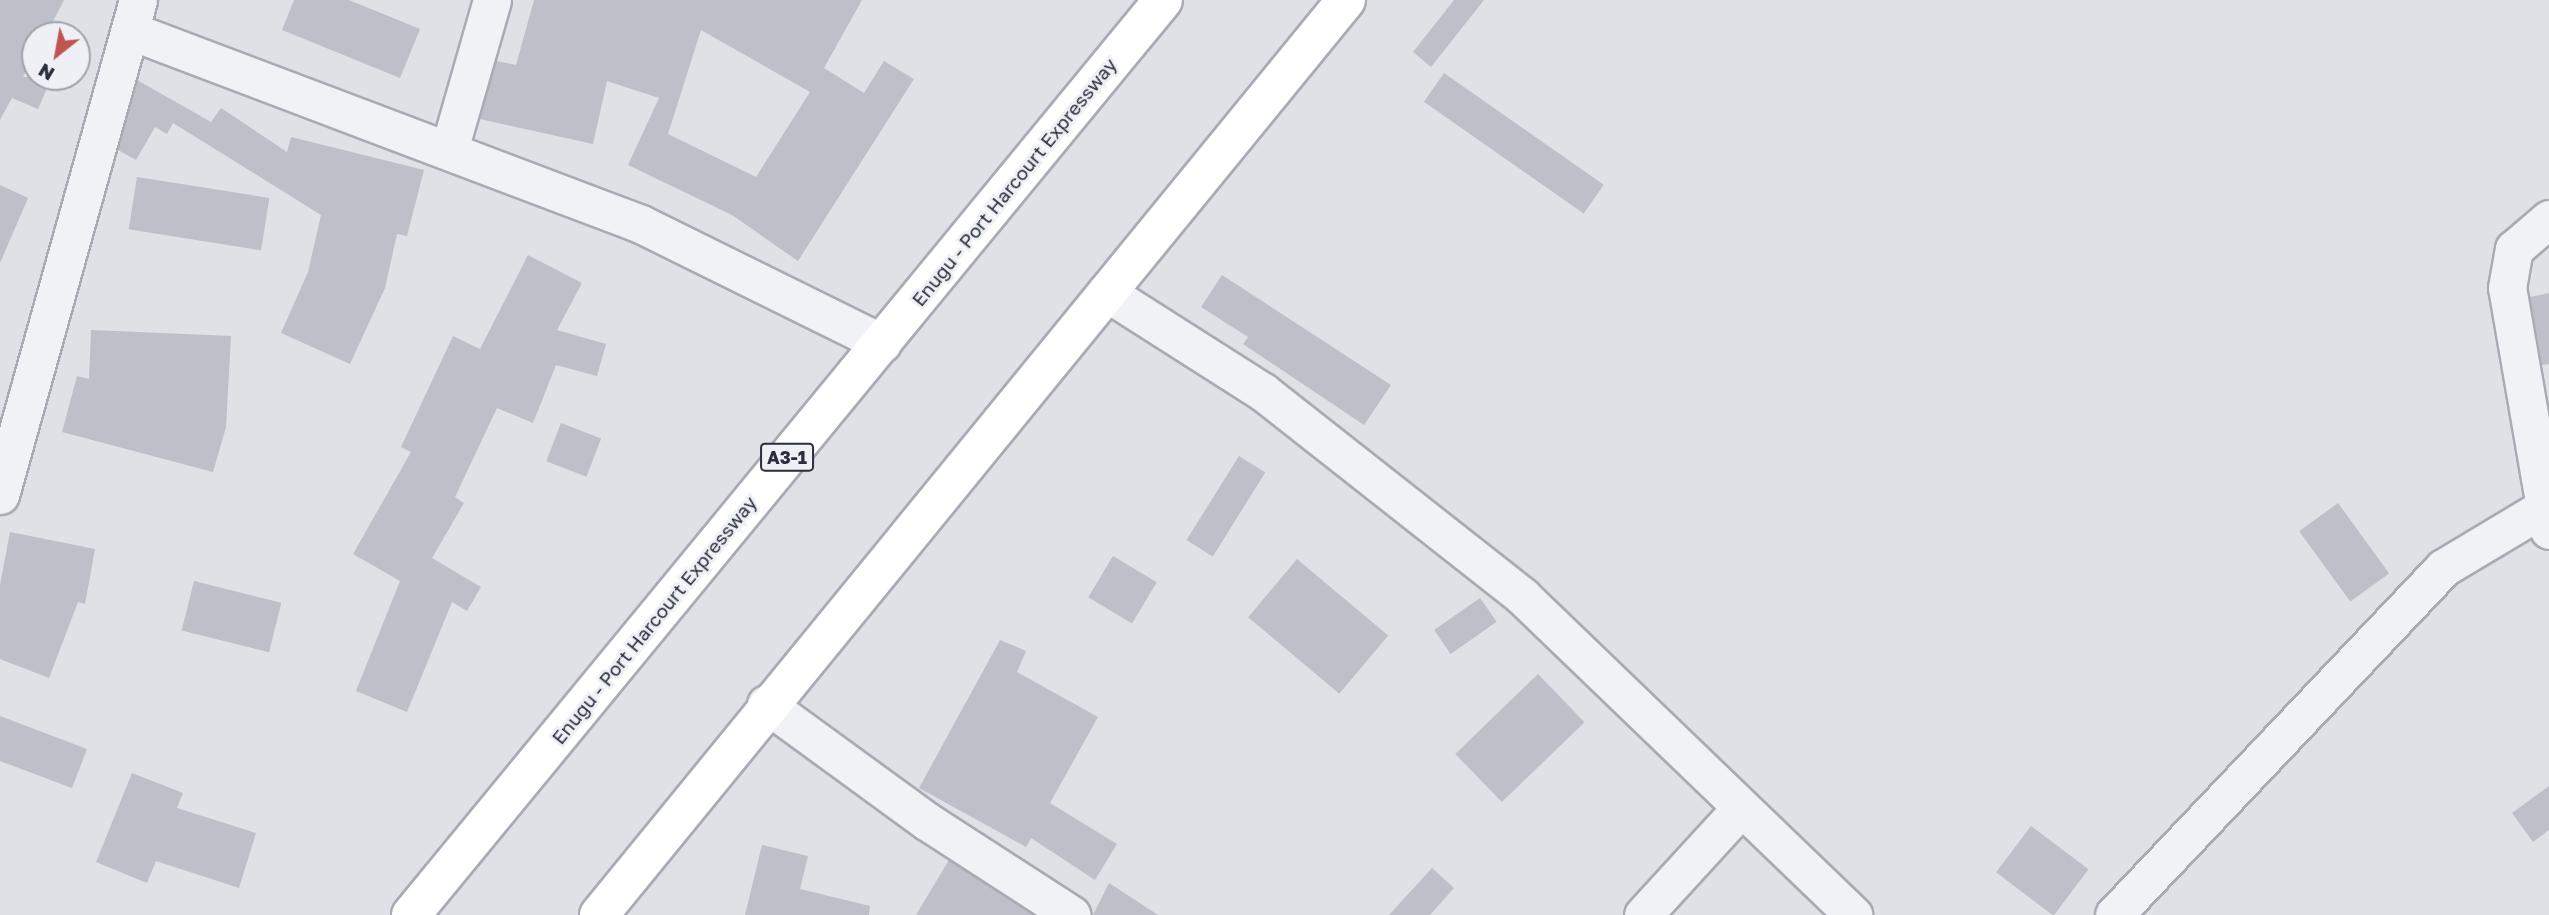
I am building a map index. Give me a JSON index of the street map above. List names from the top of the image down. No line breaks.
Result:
{"streets":{"highway":["Enugu - Port Harcourt Expressway","A3-1"]},"north":"bottom left"}
